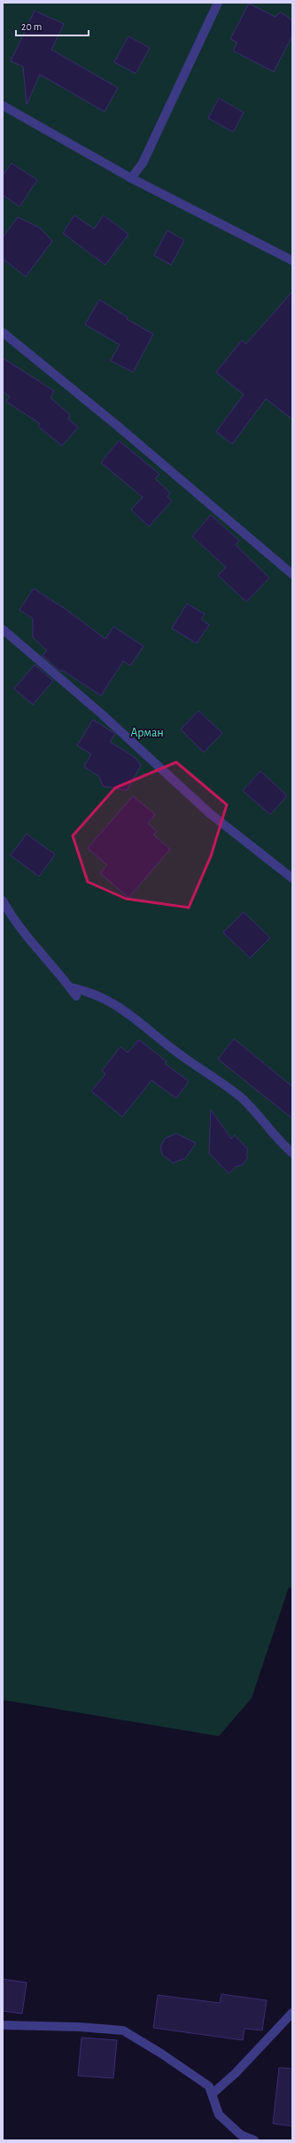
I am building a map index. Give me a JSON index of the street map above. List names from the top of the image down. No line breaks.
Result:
{"parks":["Арман"],"scale_bar":"20 m"}
